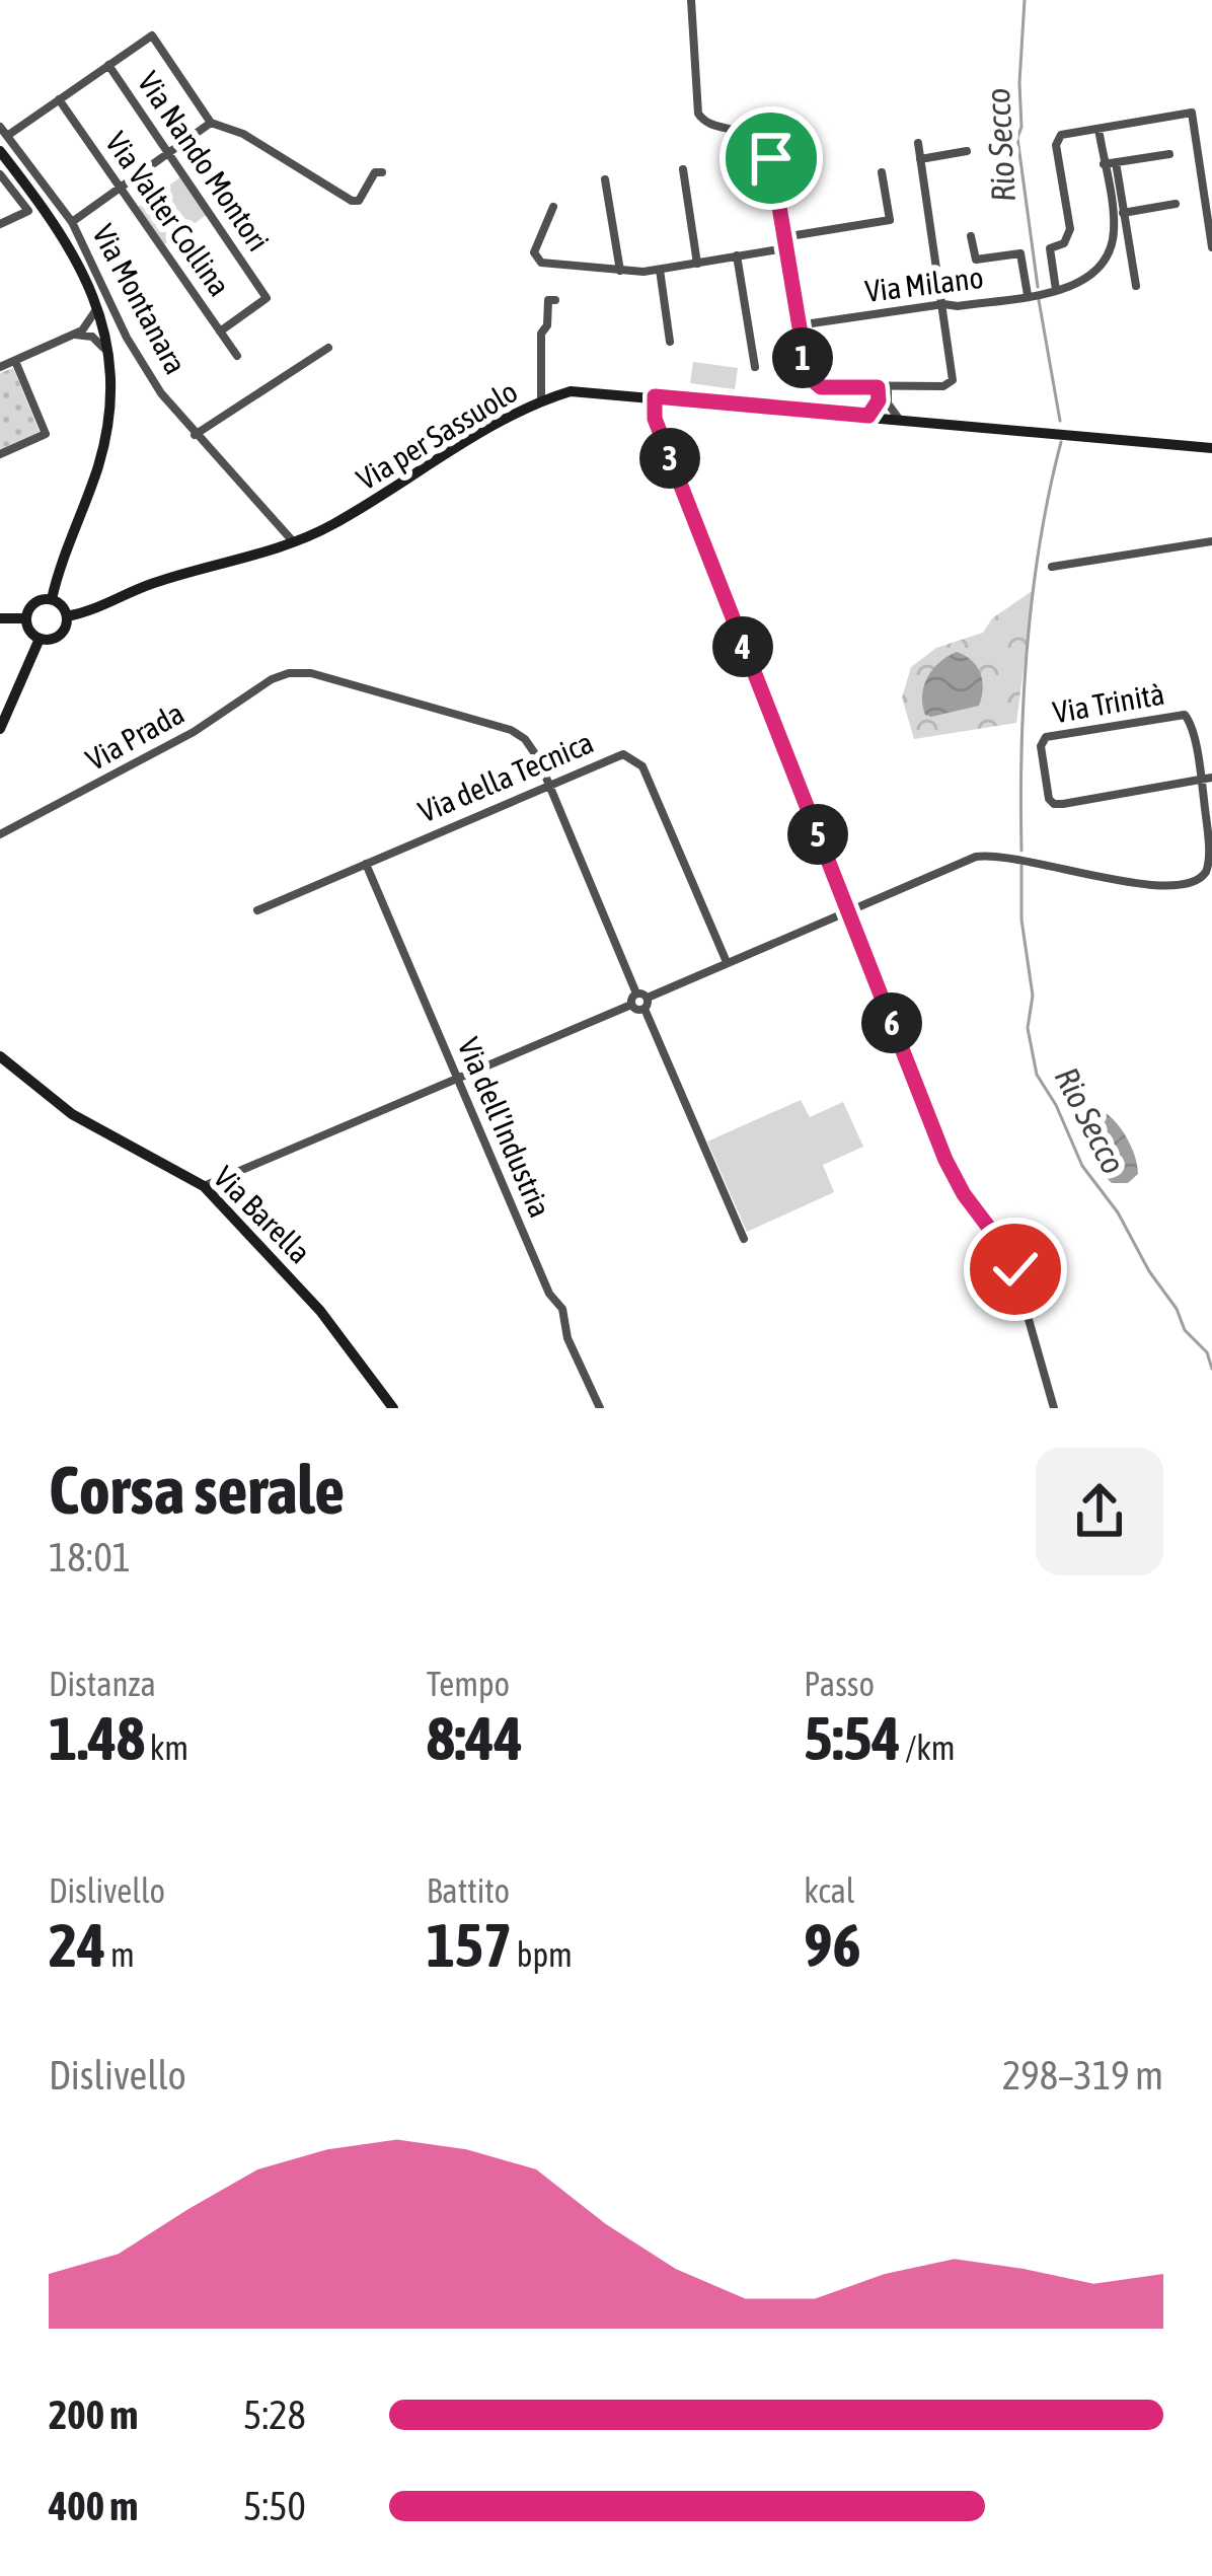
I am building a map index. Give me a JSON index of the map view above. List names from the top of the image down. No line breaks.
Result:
{"streets":{"main road":["Via per Sassuolo","Via Barella"],"street":["Via Nando Montori","Via Valter Collina","Via Milano","Via Montanara","Via Trinità","Via Prada","Via della Tecnica","Via dell’Industria"]},"crossings":[["Via Nando Montori","Via Valter Collina"],["Via Montanara","Via per Sassuolo"],["Via Prada","Via della Tecnica"],["Via della Tecnica","Via dell’Industria"]],"water":["Rio Secco"],"page":{"pins":["1","3","4","5","6"],"heading":["Corsa serale","18:01"],"stats":[["Distanza","1.48 km"],["Tempo","8:44"],["Passo","5:54 /km"],["Dislivello","24 m"],["Battito","157 bpm"],["kcal","96"]],"chart":["Dislivello","298–319 m"],"list":[{"name":"200 m","note":"5:28"},{"name":"400 m","note":"5:50"}]}}
